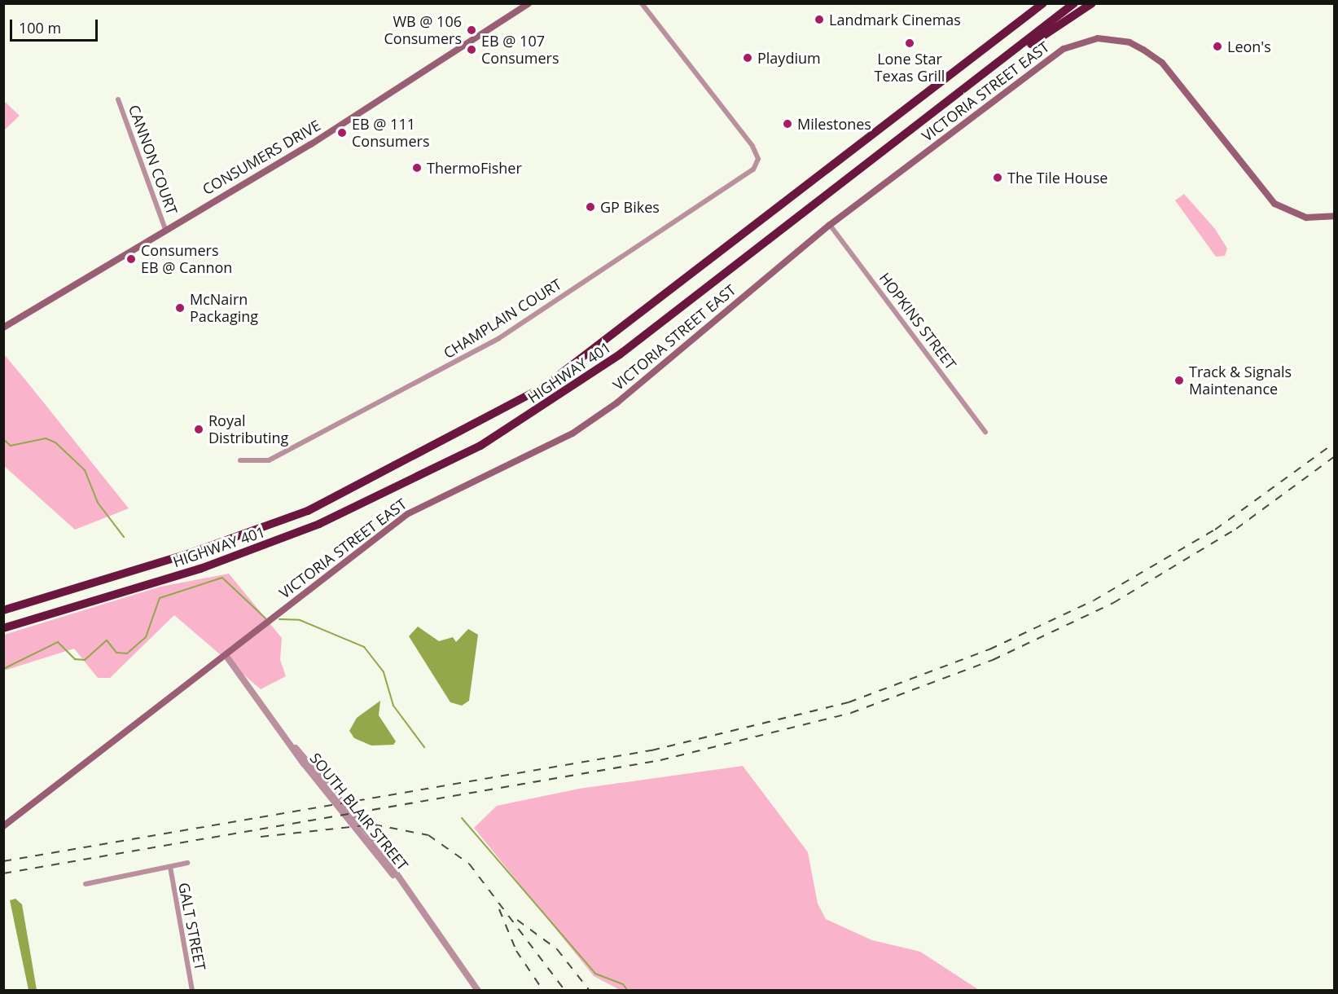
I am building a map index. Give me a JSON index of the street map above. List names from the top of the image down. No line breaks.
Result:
{"streets":{"highway":["HIGHWAY 401"],"main road":["VICTORIA STREET EAST","CONSUMERS DRIVE"],"street":["CANNON COURT","CHAMPLAIN COURT","HOPKINS STREET","SOUTH BLAIR STREET","GALT STREET"]},"crossings":[["VICTORIA STREET EAST","HOPKINS STREET"],["VICTORIA STREET EAST","SOUTH BLAIR STREET"],["CONSUMERS DRIVE","CANNON COURT"]],"places":["Landmark Cinemas","WB @ 106 Consumers","Lone Star Texas Grill","Leon's","EB @ 107 Consumers","Playdium","Milestones","EB @ 111 Consumers","ThermoFisher","The Tile House","GP Bikes","Consumers EB @ Cannon","McNairn Packaging","Track & Signals Maintenance","Royal Distributing"],"scale_bar":"100 m"}
